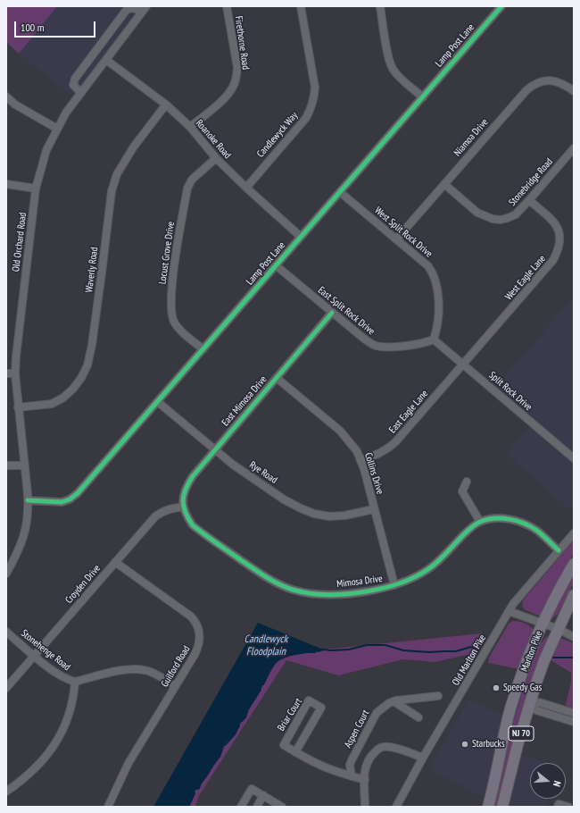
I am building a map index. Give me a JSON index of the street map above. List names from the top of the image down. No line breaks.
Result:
{"streets":{"highway":["Marlton Pike","NJ 70"],"street":["Firethorne Road","Lamp Post Lane","Candlewyck Way","Niamoa Drive","Roanoke Road","Stonebridge Road","West Split Rock Drive","Old Orchard Road","Locust Grove Drive","Waverly Road","West Eagle Lane","East Split Rock Drive","Split Rock Drive","East Mimosa Drive","East Eagle Lane","Rye Road","Collins Drive","Mimosa Drive","Croyden Drive","Stonehenge Road","Old Marlton Pike","Guilford Road","Briar Court","Aspen Court"]},"crossings":[["Firethorne Road","Roanoke Road"],["Lamp Post Lane","Roanoke Road"],["Lamp Post Lane","West Split Rock Drive"],["Lamp Post Lane","Old Orchard Road"],["Lamp Post Lane","Locust Grove Drive"],["Lamp Post Lane","East Split Rock Drive"],["Lamp Post Lane","Rye Road"],["Candlewyck Way","Roanoke Road"],["Niamoa Drive","Stonebridge Road"],["Niamoa Drive","West Split Rock Drive"],["Roanoke Road","Old Orchard Road"],["Roanoke Road","Locust Grove Drive"],["Roanoke Road","Waverly Road"],["Stonebridge Road","West Eagle Lane"],["West Split Rock Drive","East Split Rock Drive"],["West Split Rock Drive","Split Rock Drive"],["Old Orchard Road","Waverly Road"],["West Eagle Lane","Split Rock Drive"],["West Eagle Lane","East Eagle Lane"],["East Split Rock Drive","Split Rock Drive"],["East Split Rock Drive","East Mimosa Drive"],["Split Rock Drive","East Eagle Lane"],["East Mimosa Drive","Rye Road"],["East Mimosa Drive","Collins Drive"],["East Mimosa Drive","Mimosa Drive"],["East Mimosa Drive","Croyden Drive"],["East Eagle Lane","Collins Drive"],["Rye Road","Collins Drive"],["Collins Drive","Mimosa Drive"],["Mimosa Drive","Croyden Drive"],["Croyden Drive","Stonehenge Road"],["Croyden Drive","Guilford Road"],["Stonehenge Road","Guilford Road"],["Briar Court","Aspen Court"]],"water":["Candlewyck Floodplain"],"places":["Speedy Gas","Starbucks"],"scale_bar":"100 m","north":"right"}
